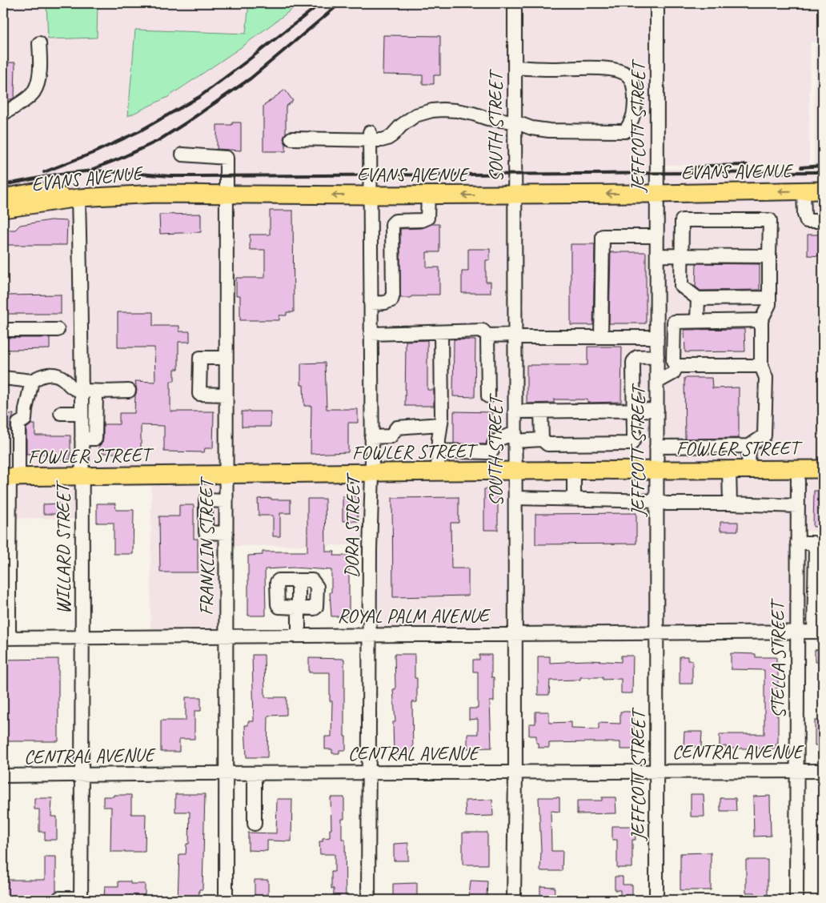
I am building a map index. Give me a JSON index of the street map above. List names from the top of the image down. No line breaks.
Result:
{"streets":{"main road":["EVANS AVENUE","FOWLER STREET"],"street":["SOUTH STREET","JEFFCOTT STREET","DORA STREET","FRANKLIN STREET","WILLARD STREET","ROYAL PALM AVENUE","STELLA STREET","CENTRAL AVENUE"]},"crossings":[["SOUTH STREET","EVANS AVENUE"],["SOUTH STREET","FOWLER STREET"],["SOUTH STREET","ROYAL PALM AVENUE"],["SOUTH STREET","CENTRAL AVENUE"],["JEFFCOTT STREET","EVANS AVENUE"],["JEFFCOTT STREET","FOWLER STREET"],["JEFFCOTT STREET","ROYAL PALM AVENUE"],["JEFFCOTT STREET","CENTRAL AVENUE"],["EVANS AVENUE","DORA STREET"],["EVANS AVENUE","FRANKLIN STREET"],["EVANS AVENUE","WILLARD STREET"],["FOWLER STREET","DORA STREET"],["FOWLER STREET","FRANKLIN STREET"],["FOWLER STREET","WILLARD STREET"],["FOWLER STREET","STELLA STREET"],["DORA STREET","ROYAL PALM AVENUE"],["DORA STREET","CENTRAL AVENUE"],["FRANKLIN STREET","ROYAL PALM AVENUE"],["FRANKLIN STREET","CENTRAL AVENUE"],["WILLARD STREET","ROYAL PALM AVENUE"],["WILLARD STREET","CENTRAL AVENUE"],["ROYAL PALM AVENUE","STELLA STREET"],["STELLA STREET","CENTRAL AVENUE"]],"one_way":["EVANS AVENUE"]}
